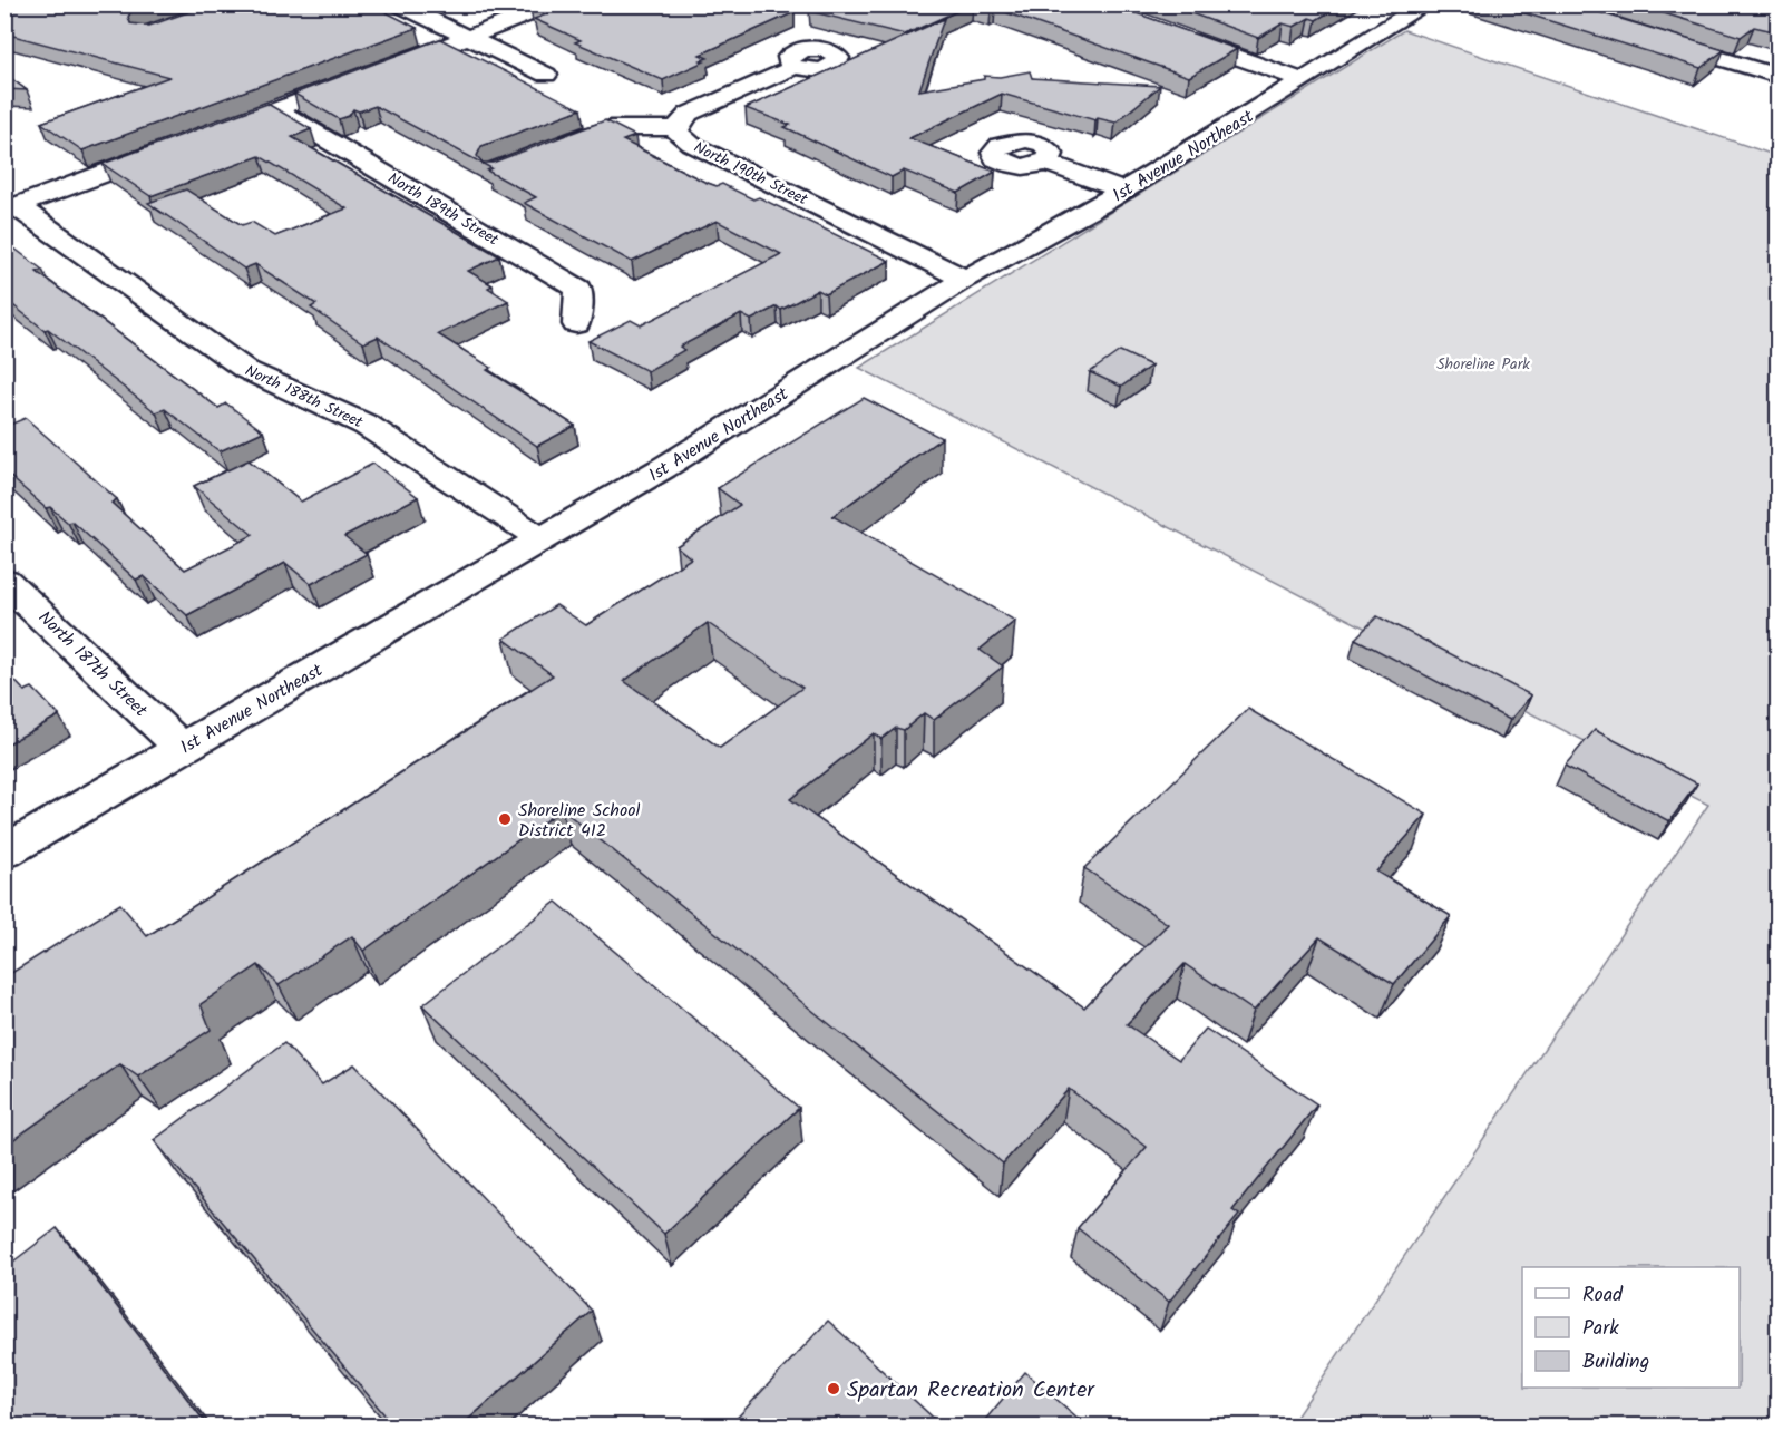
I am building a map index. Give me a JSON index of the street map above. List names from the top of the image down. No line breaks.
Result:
{"streets":{"street":["1st Avenue Northeast","North 190th Street","North 189th Street","North 188th Street","North 187th Street"]},"crossings":[["1st Avenue Northeast","North 190th Street"],["1st Avenue Northeast","North 188th Street"],["1st Avenue Northeast","North 187th Street"]],"parks":["Shoreline Park"],"places":["Shoreline School District 412","Spartan Recreation Center"],"legend":["Road","Park","Building"]}
